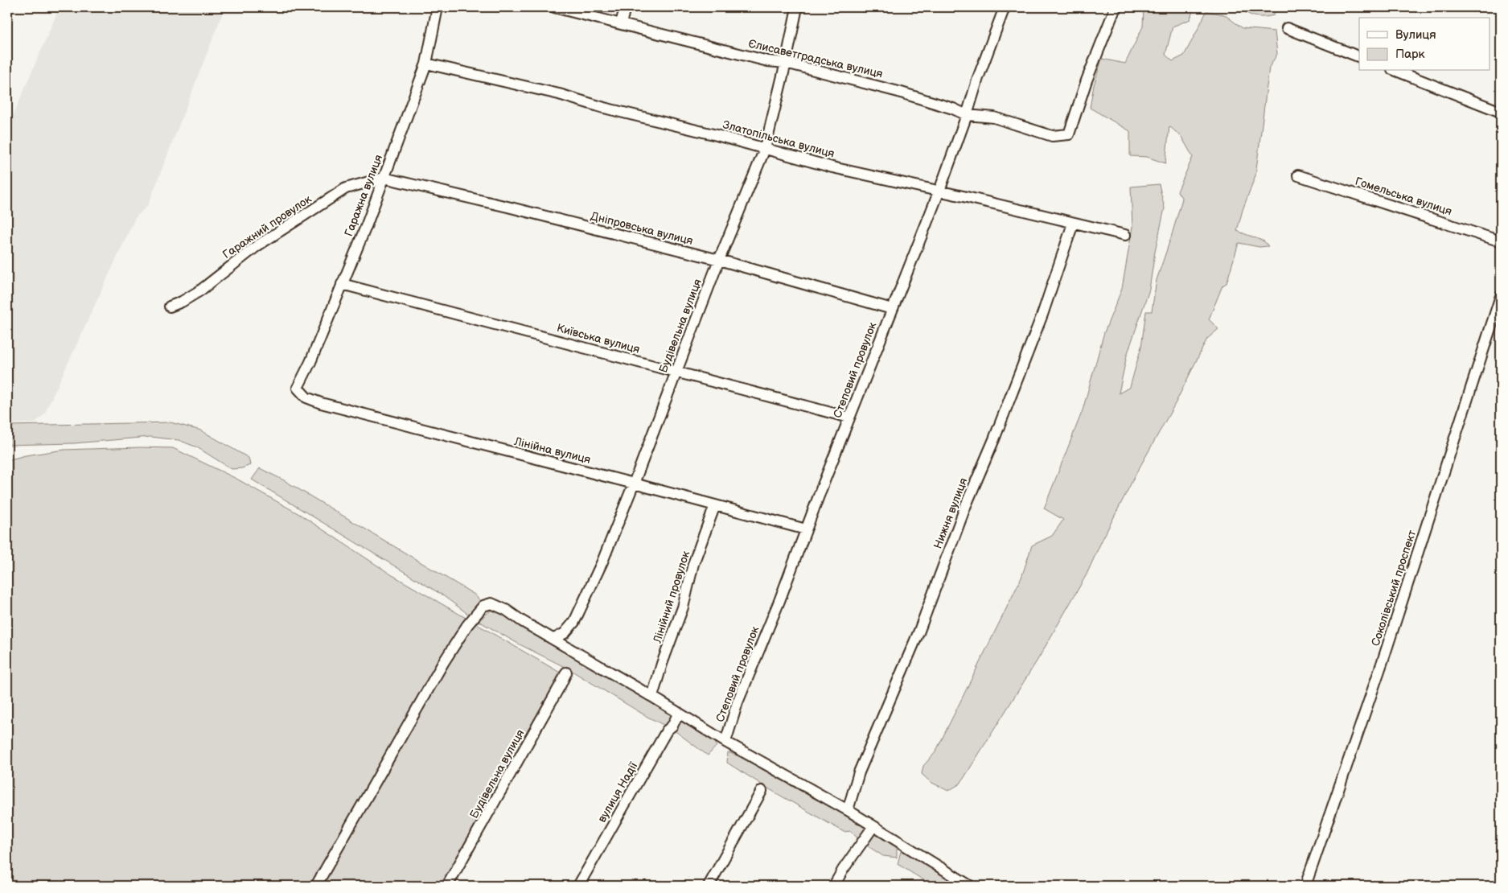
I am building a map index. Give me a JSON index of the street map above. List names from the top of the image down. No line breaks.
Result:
{"streets":{"street":["Єлисаветградська вулиця","Златопільська вулиця","Гаражна вулиця","Гомельська вулиця","Гаражний провулок","Дніпровська вулиця","Будівельна вулиця","Київська вулиця","Степовий провулок","Лінійна вулиця","Нижня вулиця","Соколівський проспект","Лінійний провулок","вулиця Надії"]},"crossings":[["Єлисаветградська вулиця","Будівельна вулиця"],["Єлисаветградська вулиця","Степовий провулок"],["Златопільська вулиця","Гаражна вулиця"],["Златопільська вулиця","Будівельна вулиця"],["Златопільська вулиця","Степовий провулок"],["Златопільська вулиця","Нижня вулиця"],["Гаражна вулиця","Гаражний провулок"],["Гаражна вулиця","Дніпровська вулиця"],["Гаражна вулиця","Київська вулиця"],["Гаражна вулиця","Лінійна вулиця"],["Гаражний провулок","Дніпровська вулиця"],["Дніпровська вулиця","Будівельна вулиця"],["Дніпровська вулиця","Степовий провулок"],["Будівельна вулиця","Київська вулиця"],["Будівельна вулиця","Лінійна вулиця"],["Київська вулиця","Степовий провулок"],["Степовий провулок","Лінійна вулиця"],["Лінійна вулиця","Лінійний провулок"]],"legend":["Вулиця","Парк"]}
